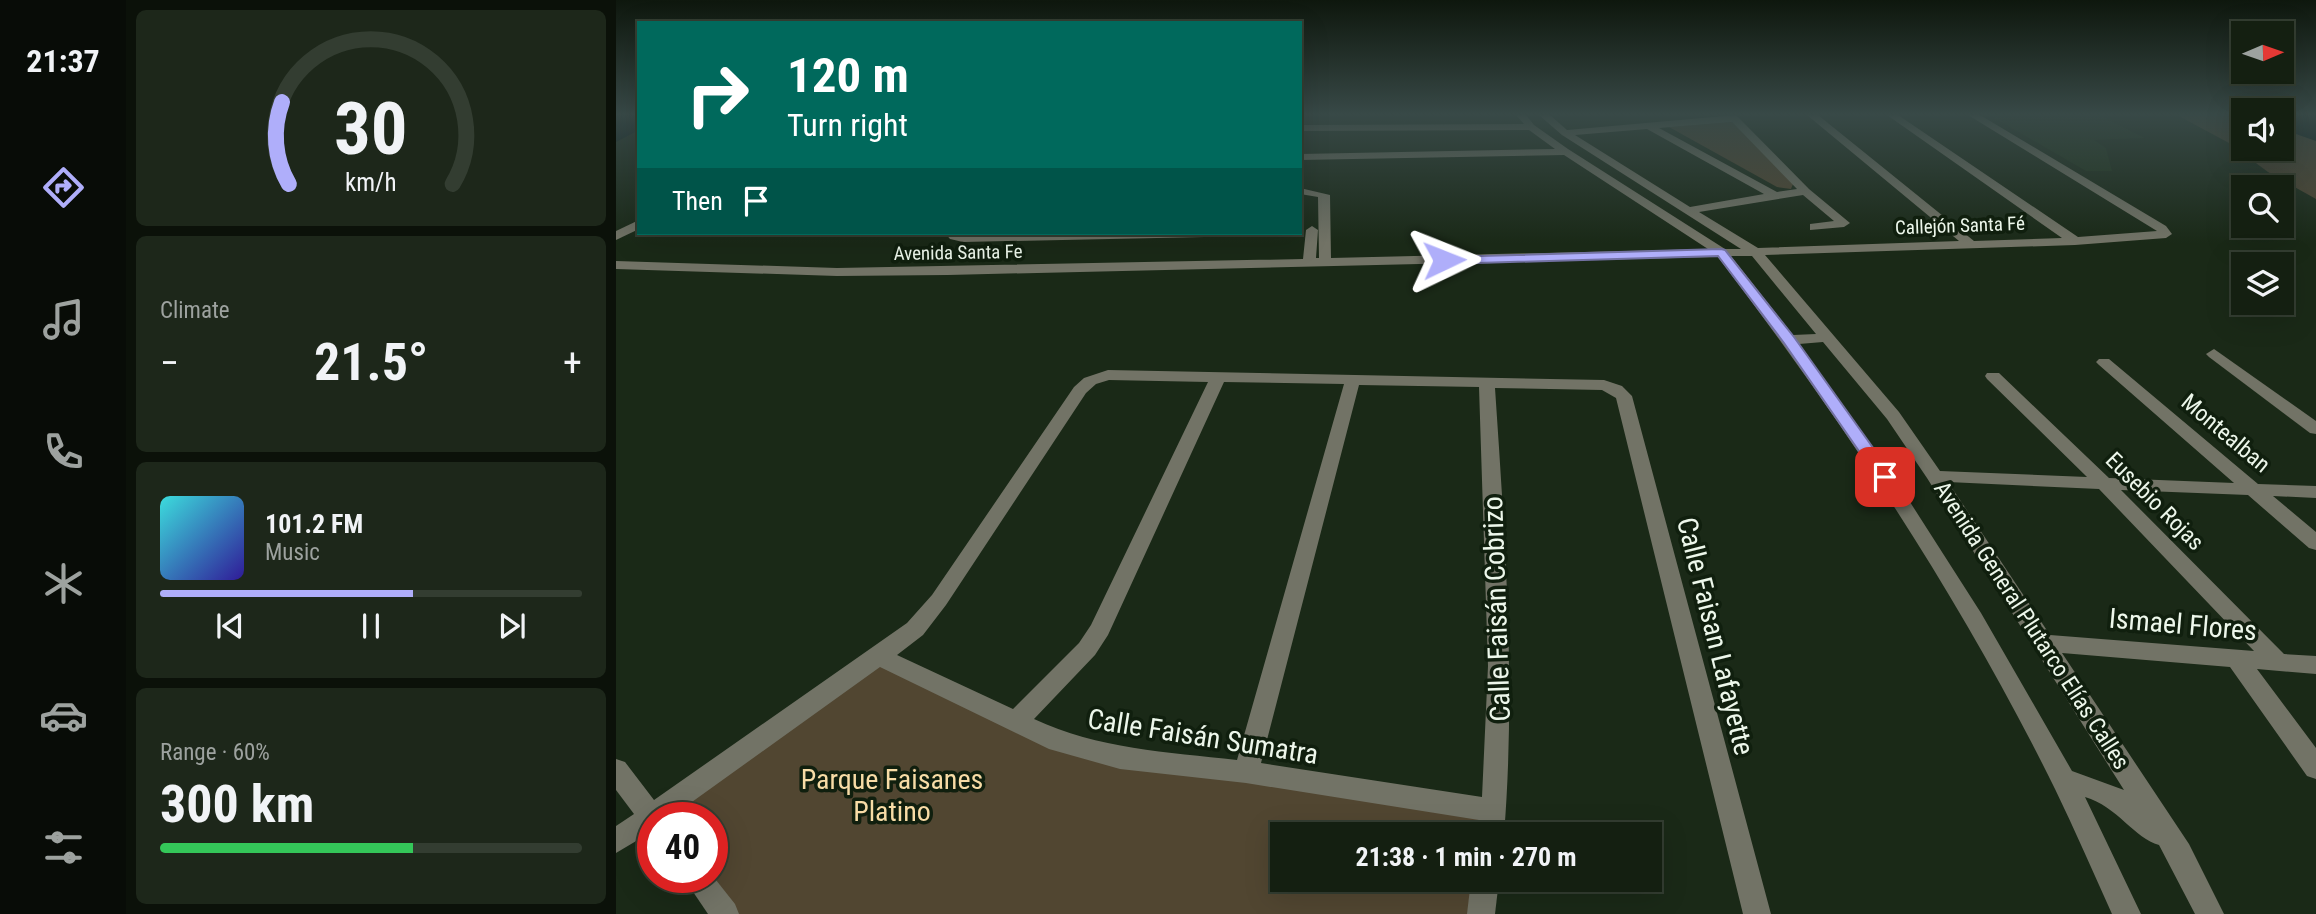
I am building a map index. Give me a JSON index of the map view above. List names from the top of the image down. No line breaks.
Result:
{"streets":{"street":["Callejón Santa Fé","Avenida Santa Fe","Montealban","Eusebio Rojas","Calle Faisán Cobrizo","Ismael Flores","Avenida General Plutarco Elías Calles","Calle Faisan Lafayette","Calle Faisán Sumatra"]},"crossings":[["Callejón Santa Fé","Avenida Santa Fe"],["Callejón Santa Fé","Avenida General Plutarco Elías Calles"],["Avenida Santa Fe","Avenida General Plutarco Elías Calles"],["Eusebio Rojas","Ismael Flores"],["Calle Faisán Cobrizo","Calle Faisan Lafayette"],["Ismael Flores","Avenida General Plutarco Elías Calles"]],"parks":["Parque Faisanes Platino"],"north":"right","page":{"tabs":"21:37","turn":["120 m","Turn right"],"then":"Then","tile":["Climate",["Range · 60%","300 km"]],"heat":["−","21.5°","+"],"song":["101.2 FM","Music"],"limit":"40","trip":"21:38 · 1 min · 270 m","gauge":["30","km/h"]}}
